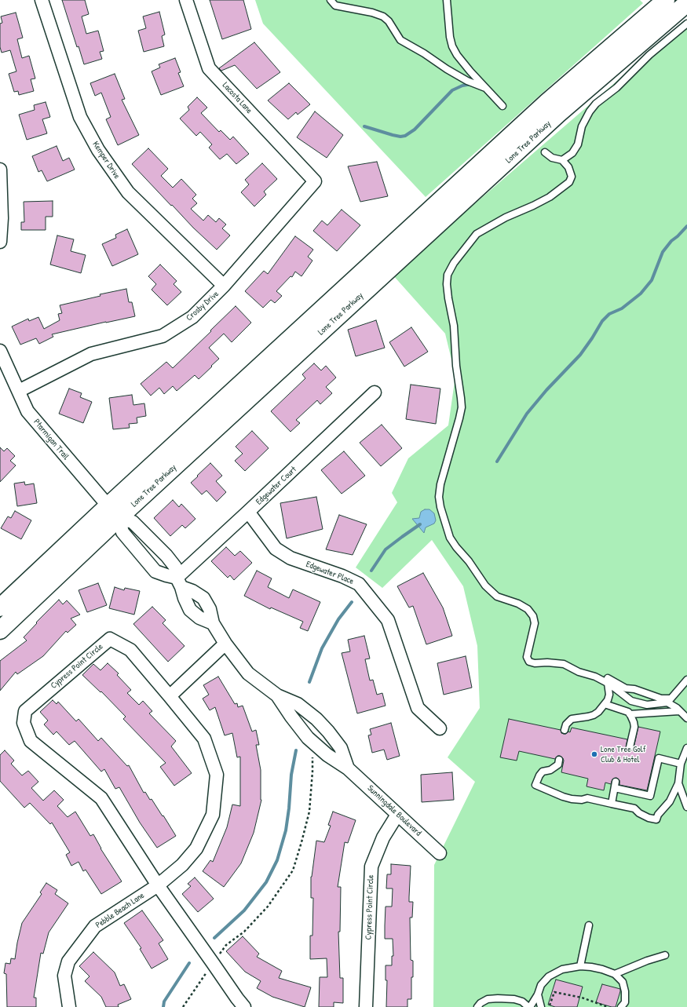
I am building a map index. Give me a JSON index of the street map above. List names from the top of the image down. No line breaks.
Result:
{"streets":{"street":["Lacosta Lane","Lone Tree Parkway","Kemper Drive","Crosby Drive","Ptarmigan Trail","Edgewater Court","Edgewater Place","Cypress Point Circle","Sunningdale Boulevard","Pebble Beach Lane"]},"crossings":[["Lacosta Lane","Crosby Drive"],["Lone Tree Parkway","Ptarmigan Trail"],["Lone Tree Parkway","Sunningdale Boulevard"],["Kemper Drive","Crosby Drive"],["Crosby Drive","Ptarmigan Trail"],["Ptarmigan Trail","Sunningdale Boulevard"],["Edgewater Court","Edgewater Place"],["Edgewater Court","Sunningdale Boulevard"],["Cypress Point Circle","Sunningdale Boulevard"],["Cypress Point Circle","Pebble Beach Lane"]],"places":["Lone Tree Golf Club & Hotel"]}
